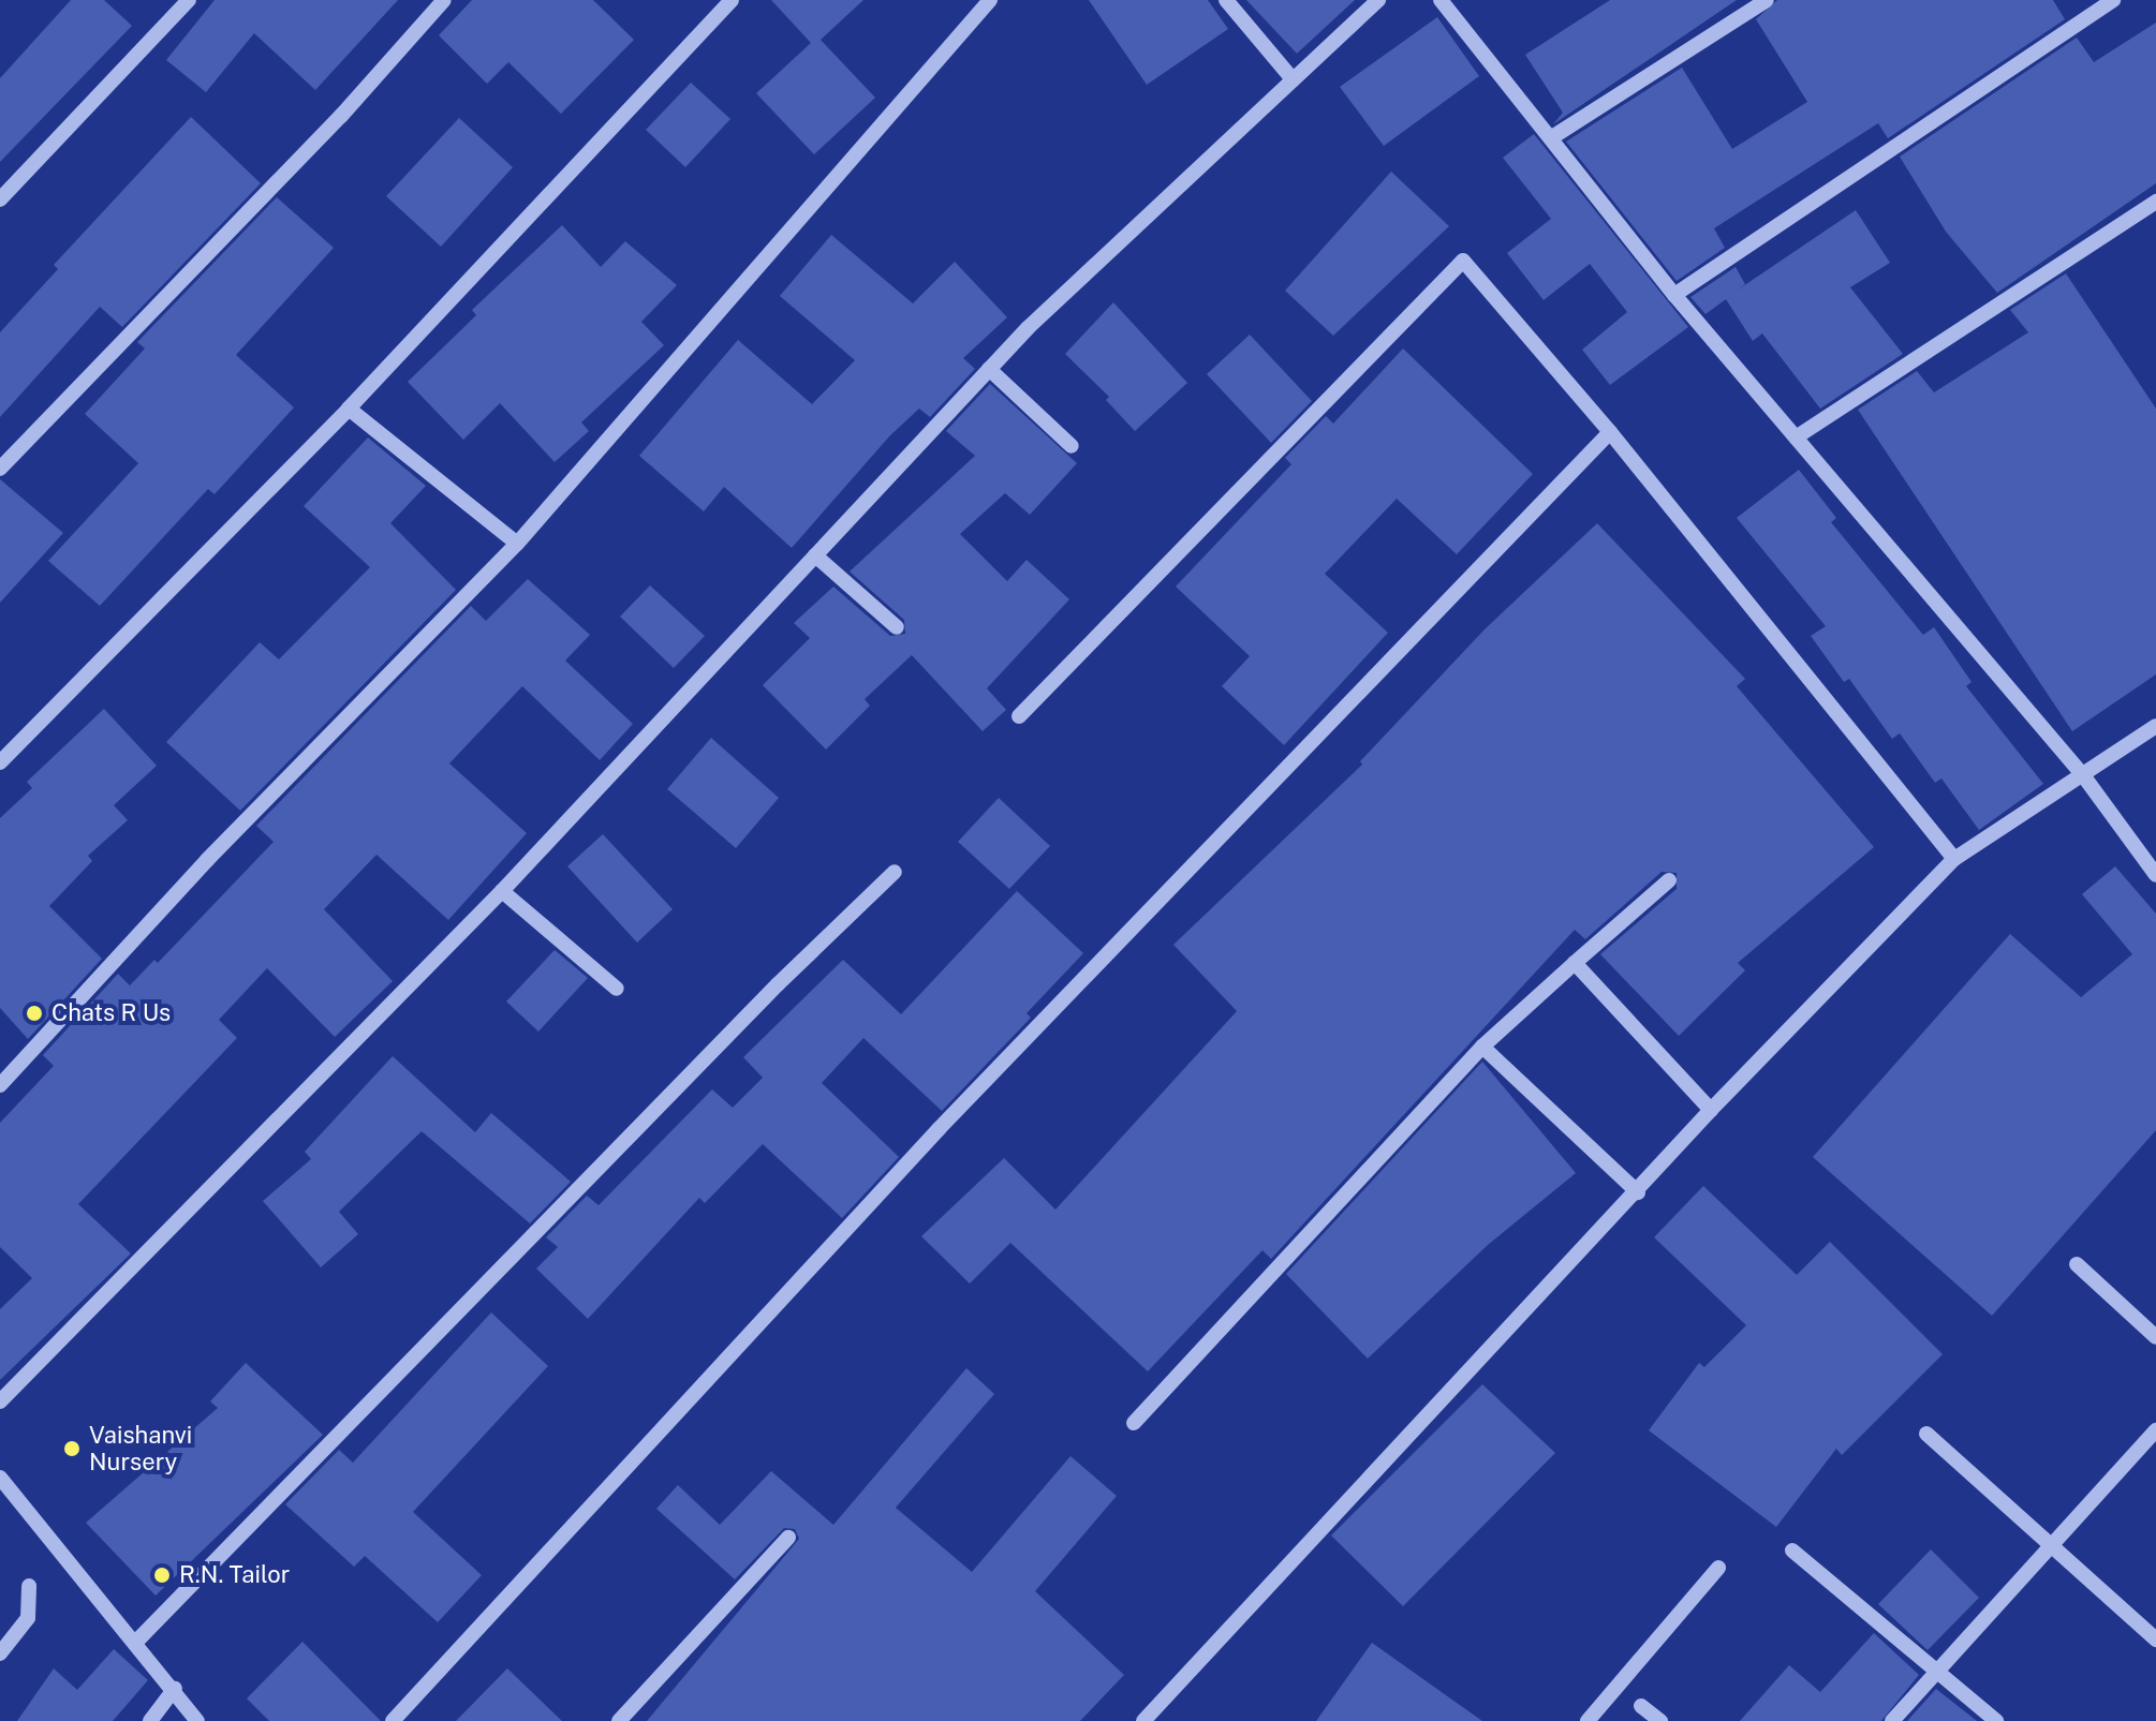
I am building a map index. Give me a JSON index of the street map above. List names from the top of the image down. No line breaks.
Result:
{"places":["Chats R Us","Vaishanvi Nursery","R.N. Tailor"]}
